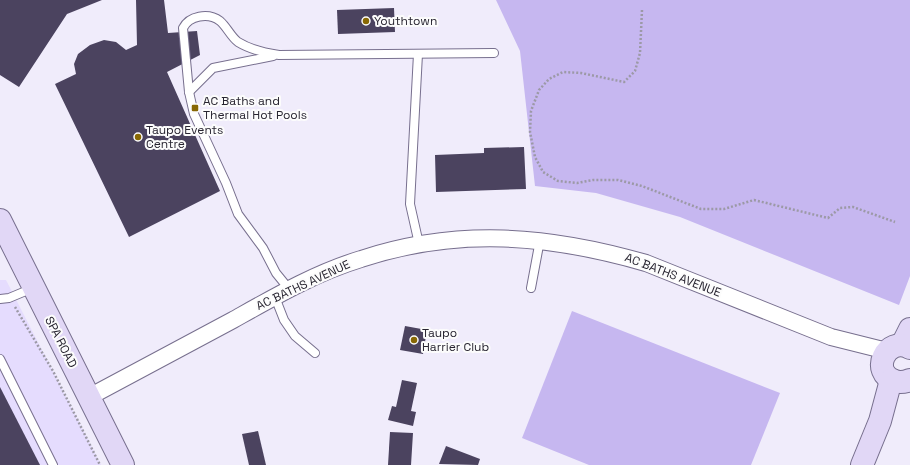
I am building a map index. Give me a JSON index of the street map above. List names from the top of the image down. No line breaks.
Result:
{"streets":{"main road":["SPA ROAD"],"street":["AC BATHS AVENUE"]},"crossings":[["AC BATHS AVENUE","SPA ROAD"]],"places":{"other":["Youthtown","Taupo Events Centre","Taupo Harrier Club"],"transit":["AC Baths and Thermal Hot Pools"]}}
